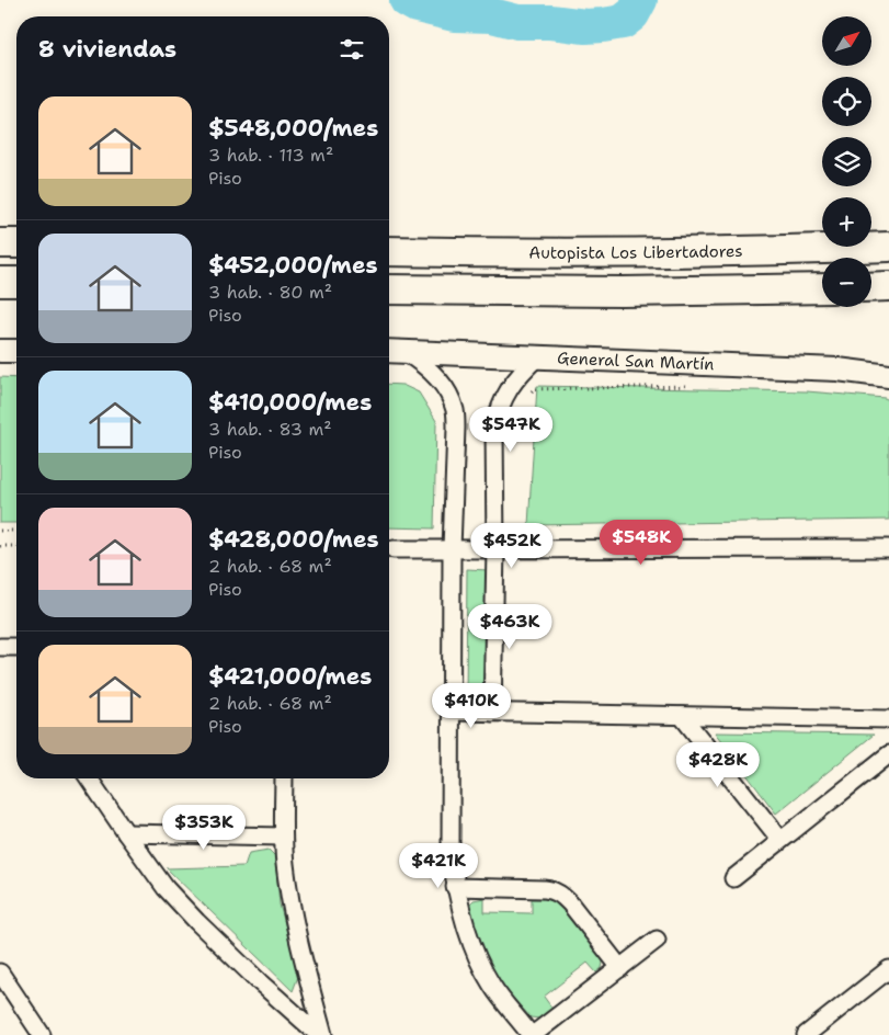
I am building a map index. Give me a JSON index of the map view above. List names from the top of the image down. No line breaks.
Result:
{"streets":{"highway":["Autopista Los Libertadores"],"street":["General San Martín"]},"north":"top right","page":{"map_buttons":["+","−"],"heading":"8 viviendas","list":[{"name":"$548,000/mes","note":"3 hab. · 113 m² · Piso"},{"name":"$452,000/mes","note":"3 hab. · 80 m² · Piso"},{"name":"$410,000/mes","note":"3 hab. · 83 m² · Piso"},{"name":"$428,000/mes","note":"2 hab. · 68 m² · Piso"},{"name":"$421,000/mes","note":"2 hab. · 68 m² · Piso"}],"price":["$547K","$548K","$452K","$463K","$410K","$428K","$353K","$421K"]}}
